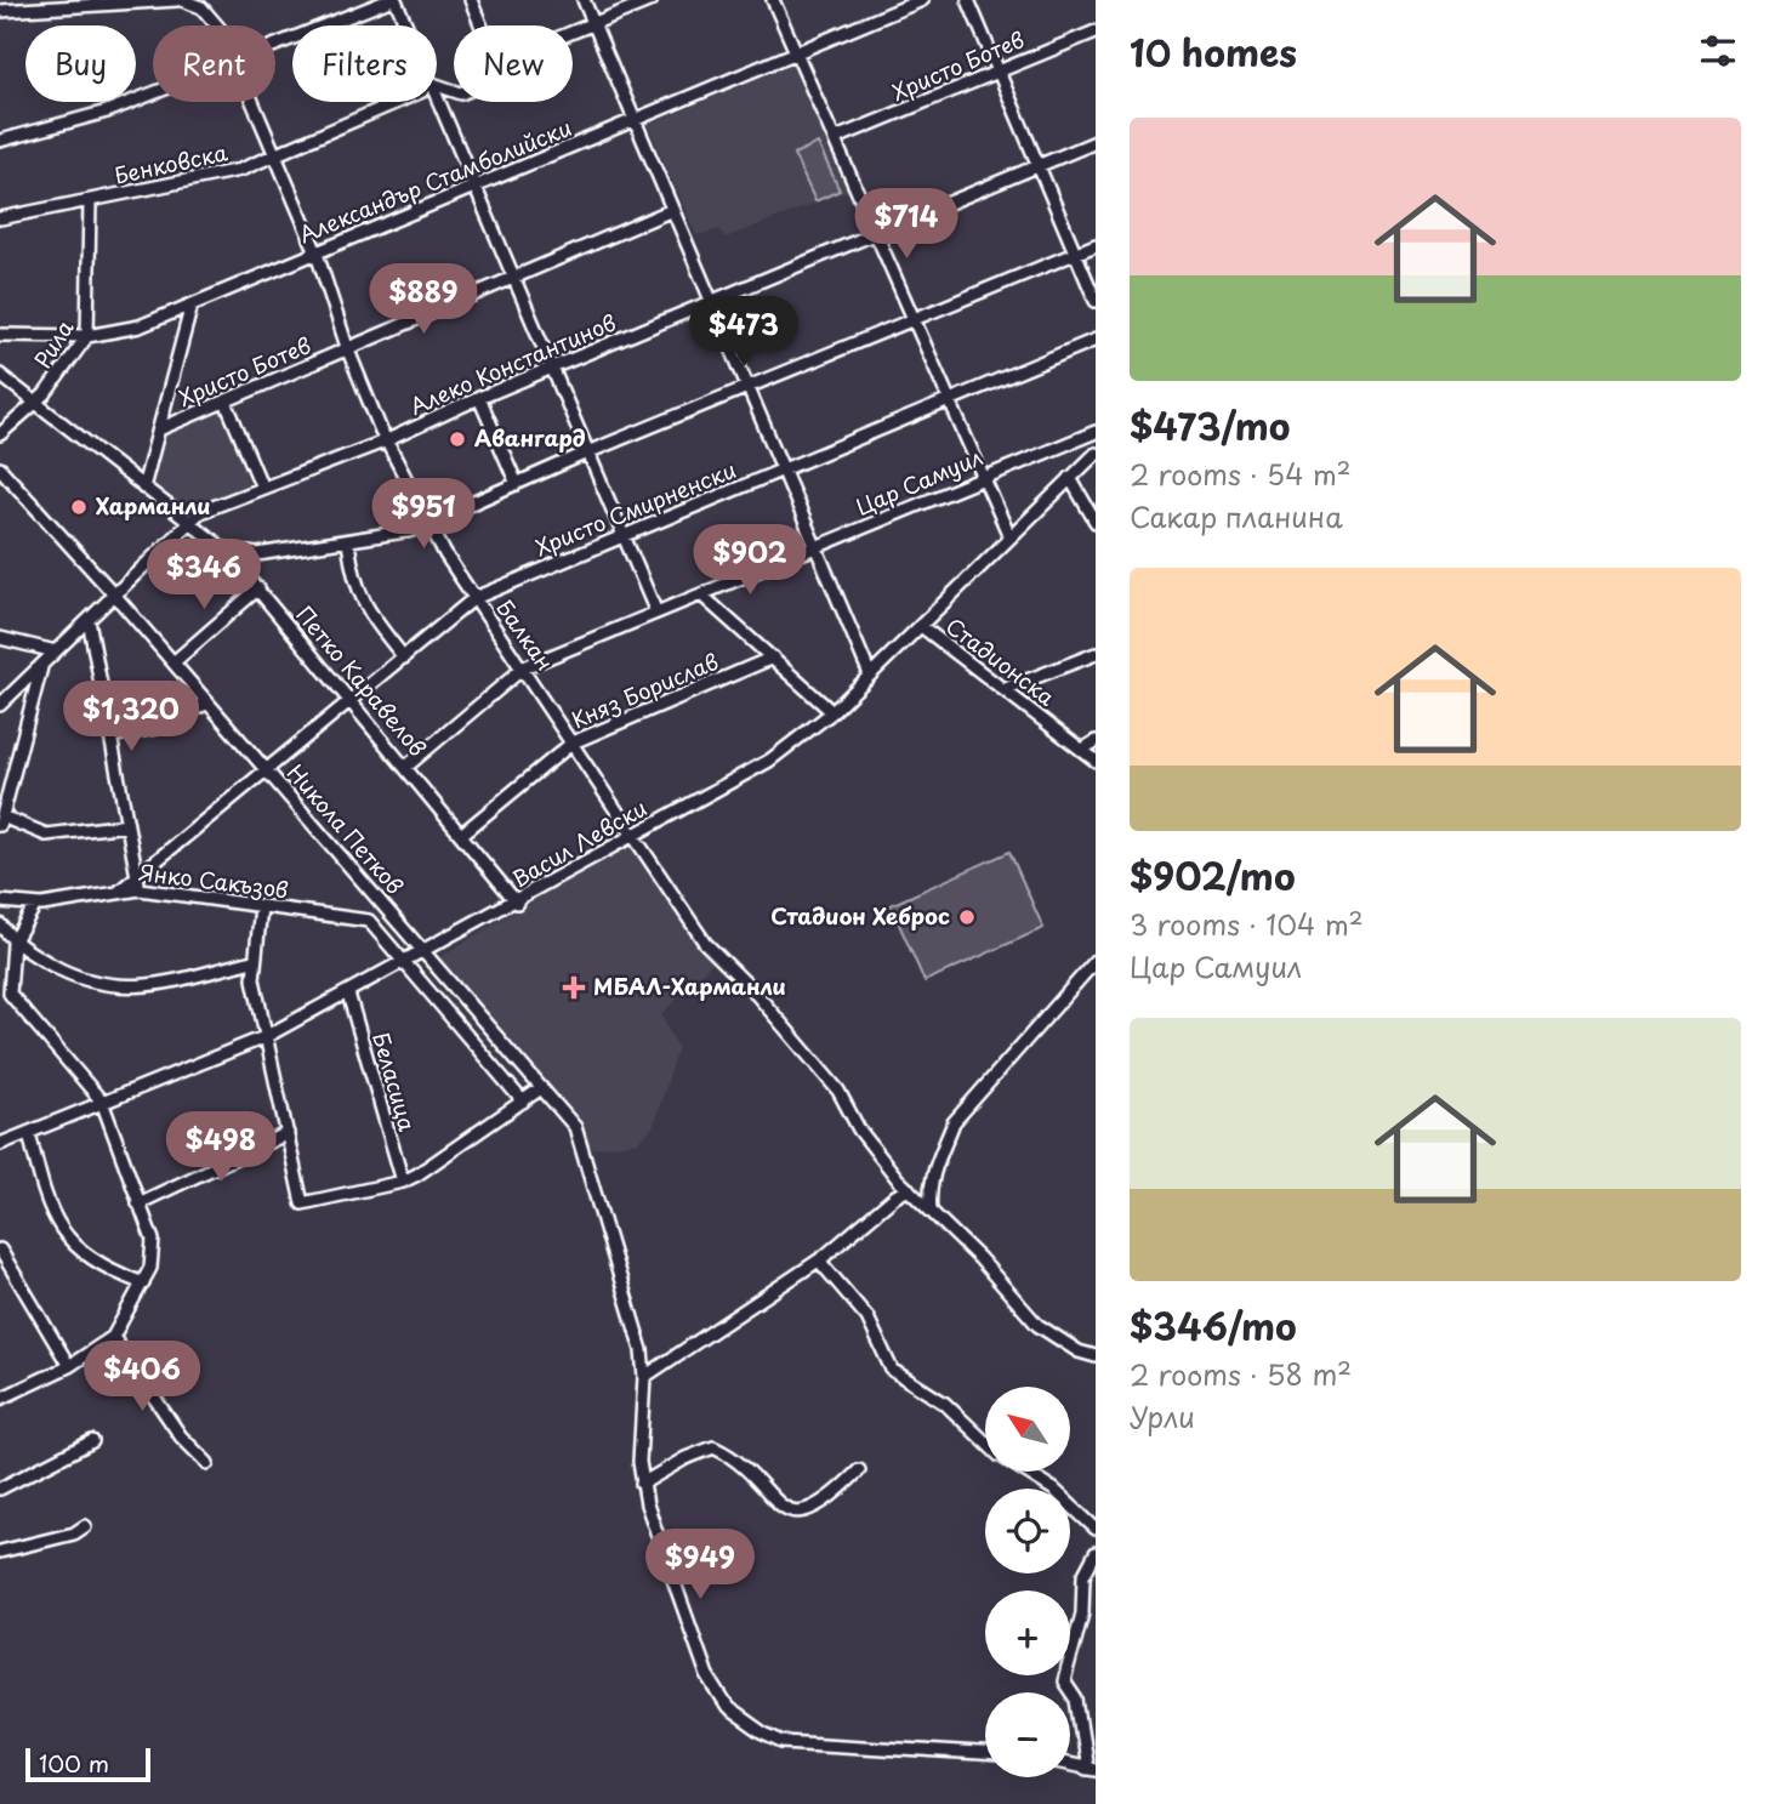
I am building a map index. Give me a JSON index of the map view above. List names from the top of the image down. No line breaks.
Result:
{"streets":{"street":["Христо Ботев","Бенковска","Александър Стамболийски","Рила","Алеко Константинов","Цар Самуил","Христо Смирненски","Балкан","Стадионска","Петко Каравелов","Княз Борислав","Никола Петков","Васил Левски","Янко Сакъзов","Беласица"]},"crossings":[["Христо Ботев","Балкан"],["Бенковска","Рила"],["Бенковска","Балкан"],["Александър Стамболийски","Рила"],["Александър Стамболийски","Балкан"],["Рила","Петко Каравелов"],["Алеко Константинов","Балкан"],["Алеко Константинов","Петко Каравелов"],["Алеко Константинов","Никола Петков"],["Цар Самуил","Балкан"],["Цар Самуил","Петко Каравелов"],["Христо Смирненски","Балкан"],["Христо Смирненски","Петко Каравелов"],["Христо Смирненски","Никола Петков"],["Христо Смирненски","Янко Сакъзов"],["Балкан","Княз Борислав"],["Балкан","Васил Левски"],["Стадионска","Васил Левски"],["Петко Каравелов","Княз Борислав"],["Петко Каравелов","Васил Левски"],["Никола Петков","Васил Левски"],["Васил Левски","Беласица"]],"places":{"other":["Авангард","Харманли","Стадион Хеброс"],"health":["МБАЛ-Харманли"]},"scale_bar":"100 m","north":"top left","page":{"heading":"10 homes","chip":["Buy","Rent","Filters","New"],"list":[{"name":"$473/mo","note":"2 rooms · 54 m² · Сакар планина"},{"name":"$902/mo","note":"3 rooms · 104 m² · Цар Самуил"},{"name":"$346/mo","note":"2 rooms · 58 m² · Урли"}],"price":["$714","$889","$473","$951","$902","$346","$1,320","$498","$406","$949"],"map_buttons":["+","−"],"scale":"100 m"}}
